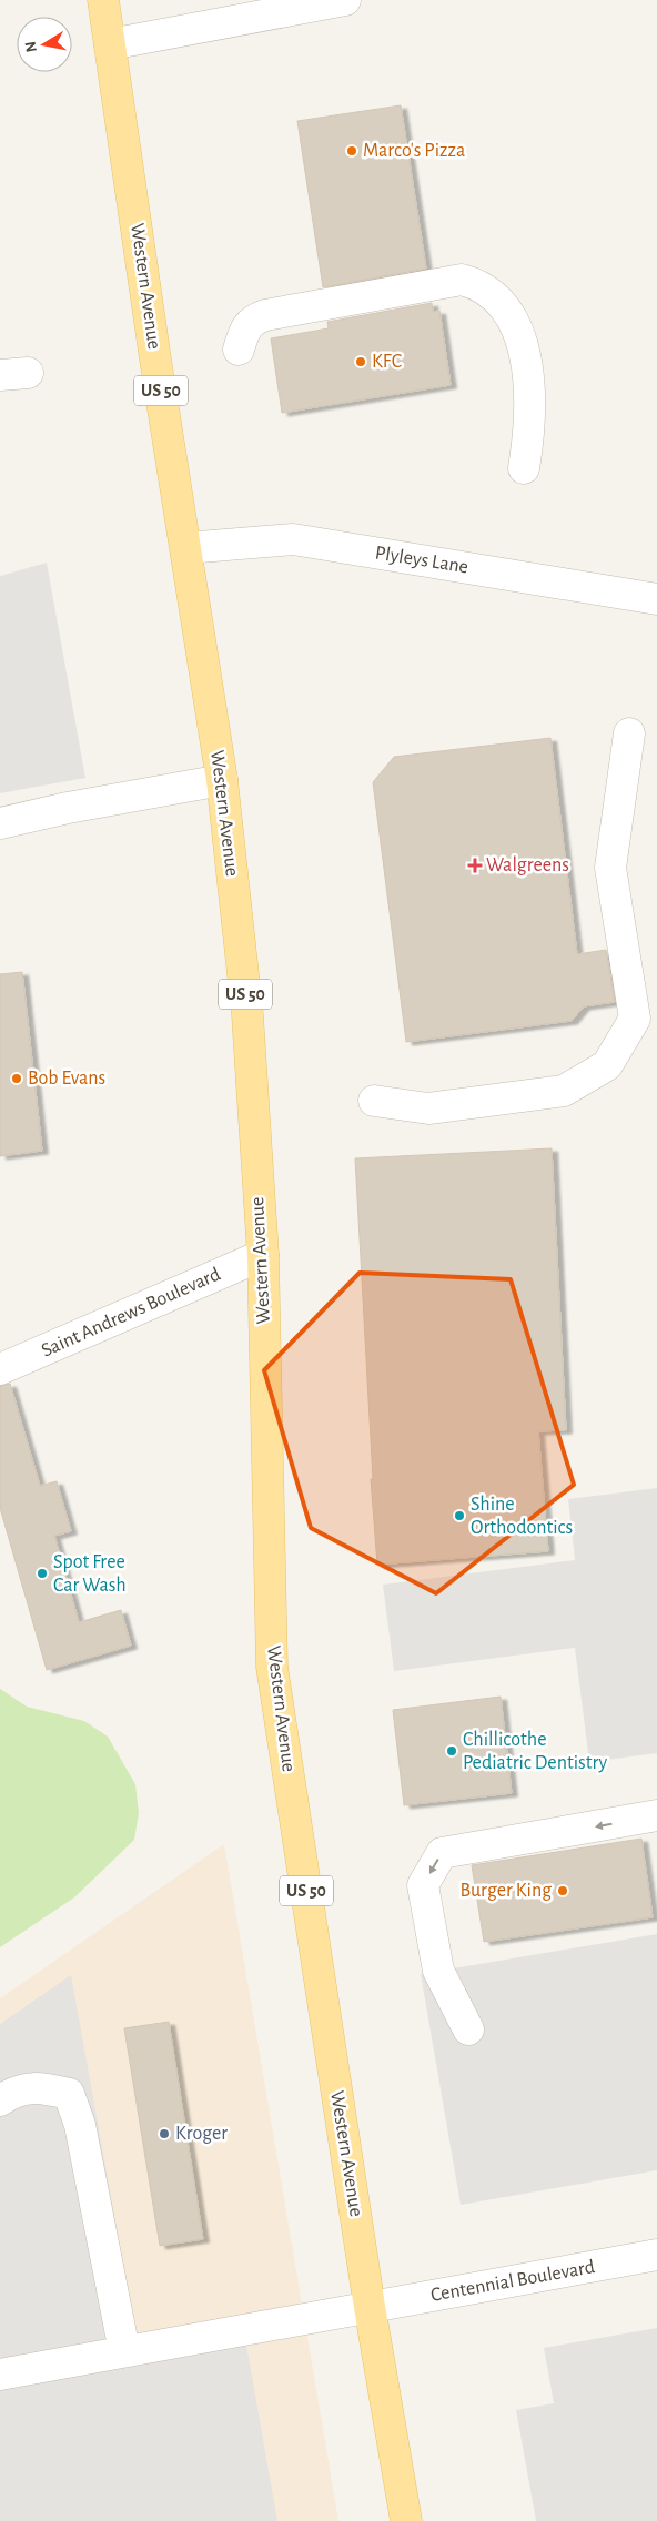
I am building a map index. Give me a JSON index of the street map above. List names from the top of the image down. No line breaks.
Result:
{"streets":{"main road":["Western Avenue","US 50"],"street":["Plyleys Lane","Saint Andrews Boulevard","Centennial Boulevard"]},"crossings":[["Western Avenue","Plyleys Lane"],["Western Avenue","Saint Andrews Boulevard"],["Western Avenue","Centennial Boulevard"]],"places":{"other":["Marco's Pizza","KFC","Bob Evans","Shine Orthodontics","Spot Free Car Wash","Chillicothe Pediatric Dentistry","Burger King","Kroger"],"health":["Walgreens"]},"north":"left"}
